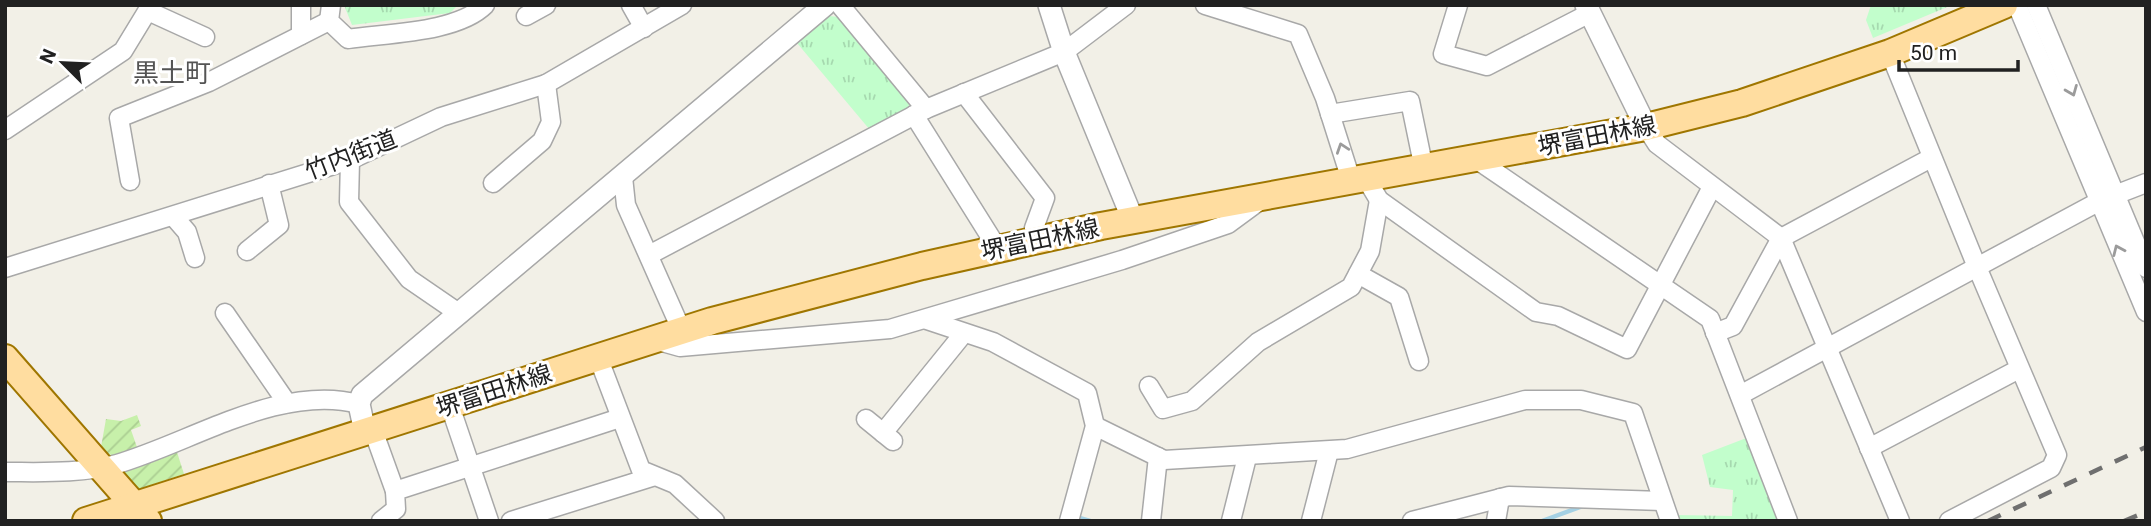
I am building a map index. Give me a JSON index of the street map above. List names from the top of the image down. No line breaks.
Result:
{"streets":{"main road":["堺富田林線"],"street":["竹内街道"]},"districts":["黒土町"],"scale_bar":"50 m","north":"top left"}
